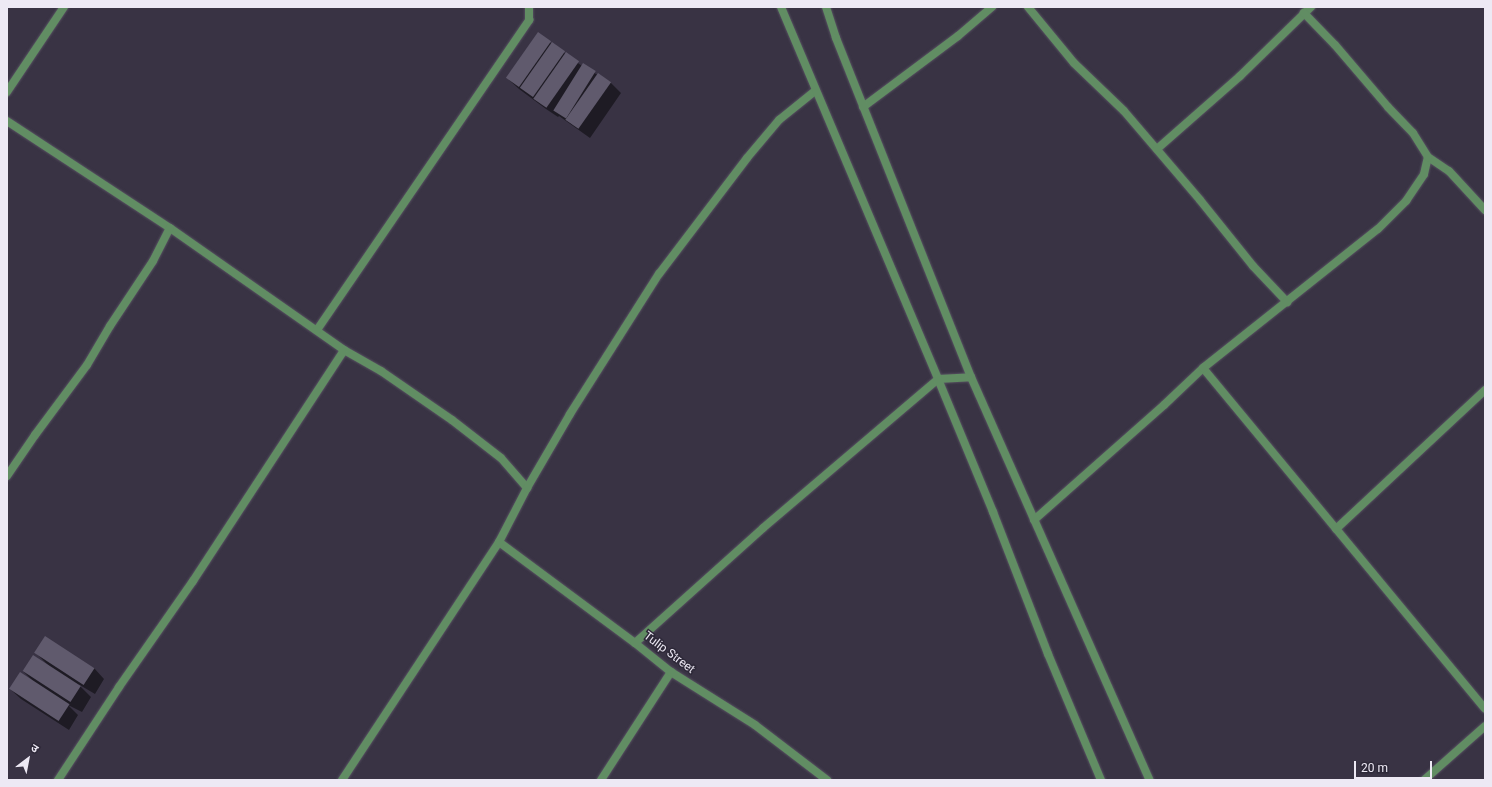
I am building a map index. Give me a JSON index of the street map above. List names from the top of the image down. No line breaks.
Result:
{"streets":{"street":["Tulip Street"]},"scale_bar":"20 m","north":"top right"}
